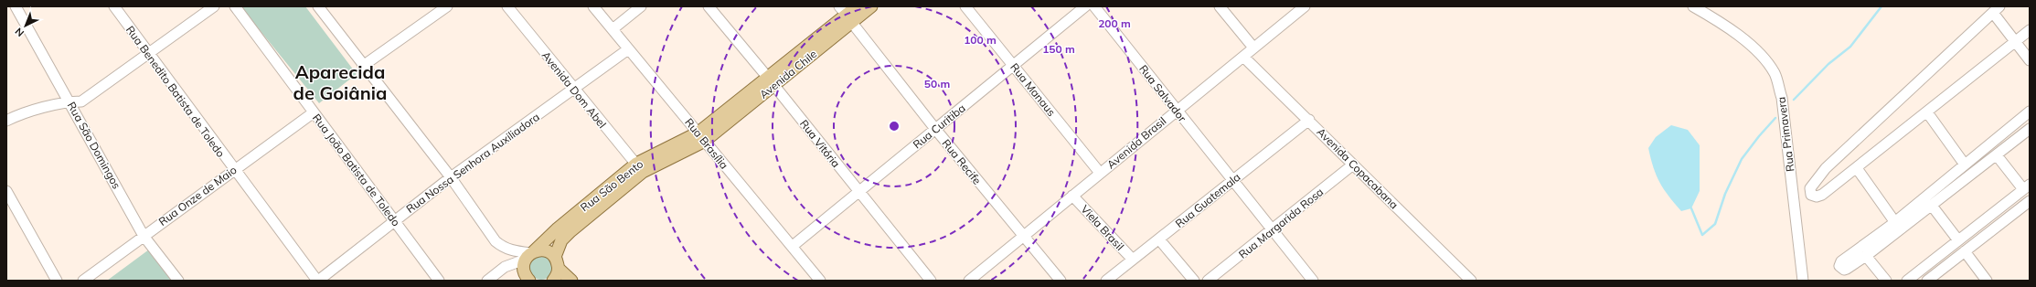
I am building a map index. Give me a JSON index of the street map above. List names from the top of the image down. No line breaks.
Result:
{"streets":{"main road":["Avenida Chile","Rua São Bento"],"street":["Avenida Dom Abel","Rua Manaus","Rua Benedito Batista de Toledo","Rua Salvador","Rua Curitiba","Rua Primavera","Avenida Brasil","Rua Brasília","Rua Vitória","Rua São Domingos","Rua Recife","Rua Nossa Senhora Auxiliadora","Avenida Copacabana","Rua João Batista de Toledo","Rua Onze de Maio","Rua Guatemala","Rua Margarida Rosa","Viela Brasil"]},"crossings":[["Avenida Chile","Rua Brasília"],["Avenida Chile","Rua Vitória"],["Avenida Chile","Rua Recife"],["Avenida Chile","Rua São Bento"],["Avenida Dom Abel","Rua Nossa Senhora Auxiliadora"],["Avenida Dom Abel","Rua São Bento"],["Rua Manaus","Rua Curitiba"],["Rua Manaus","Avenida Brasil"],["Rua Benedito Batista de Toledo","Rua Nossa Senhora Auxiliadora"],["Rua Benedito Batista de Toledo","Rua Onze de Maio"],["Rua Salvador","Avenida Brasil"],["Rua Salvador","Rua Guatemala"],["Rua Salvador","Rua Margarida Rosa"],["Rua Curitiba","Rua Brasília"],["Rua Curitiba","Rua Vitória"],["Rua Curitiba","Rua Recife"],["Avenida Brasil","Rua Recife"],["Avenida Brasil","Avenida Copacabana"],["Avenida Brasil","Viela Brasil"],["Rua Brasília","Rua Nossa Senhora Auxiliadora"],["Rua Brasília","Rua São Bento"],["Rua São Domingos","Rua Onze de Maio"],["Rua Nossa Senhora Auxiliadora","Rua João Batista de Toledo"],["Avenida Copacabana","Rua Guatemala"],["Avenida Copacabana","Rua Margarida Rosa"],["Rua João Batista de Toledo","Rua Onze de Maio"],["Rua Guatemala","Viela Brasil"]],"districts":["Aparecida de Goiânia"],"north":"bottom left","rings":["200 m","100 m","150 m","50 m"]}
